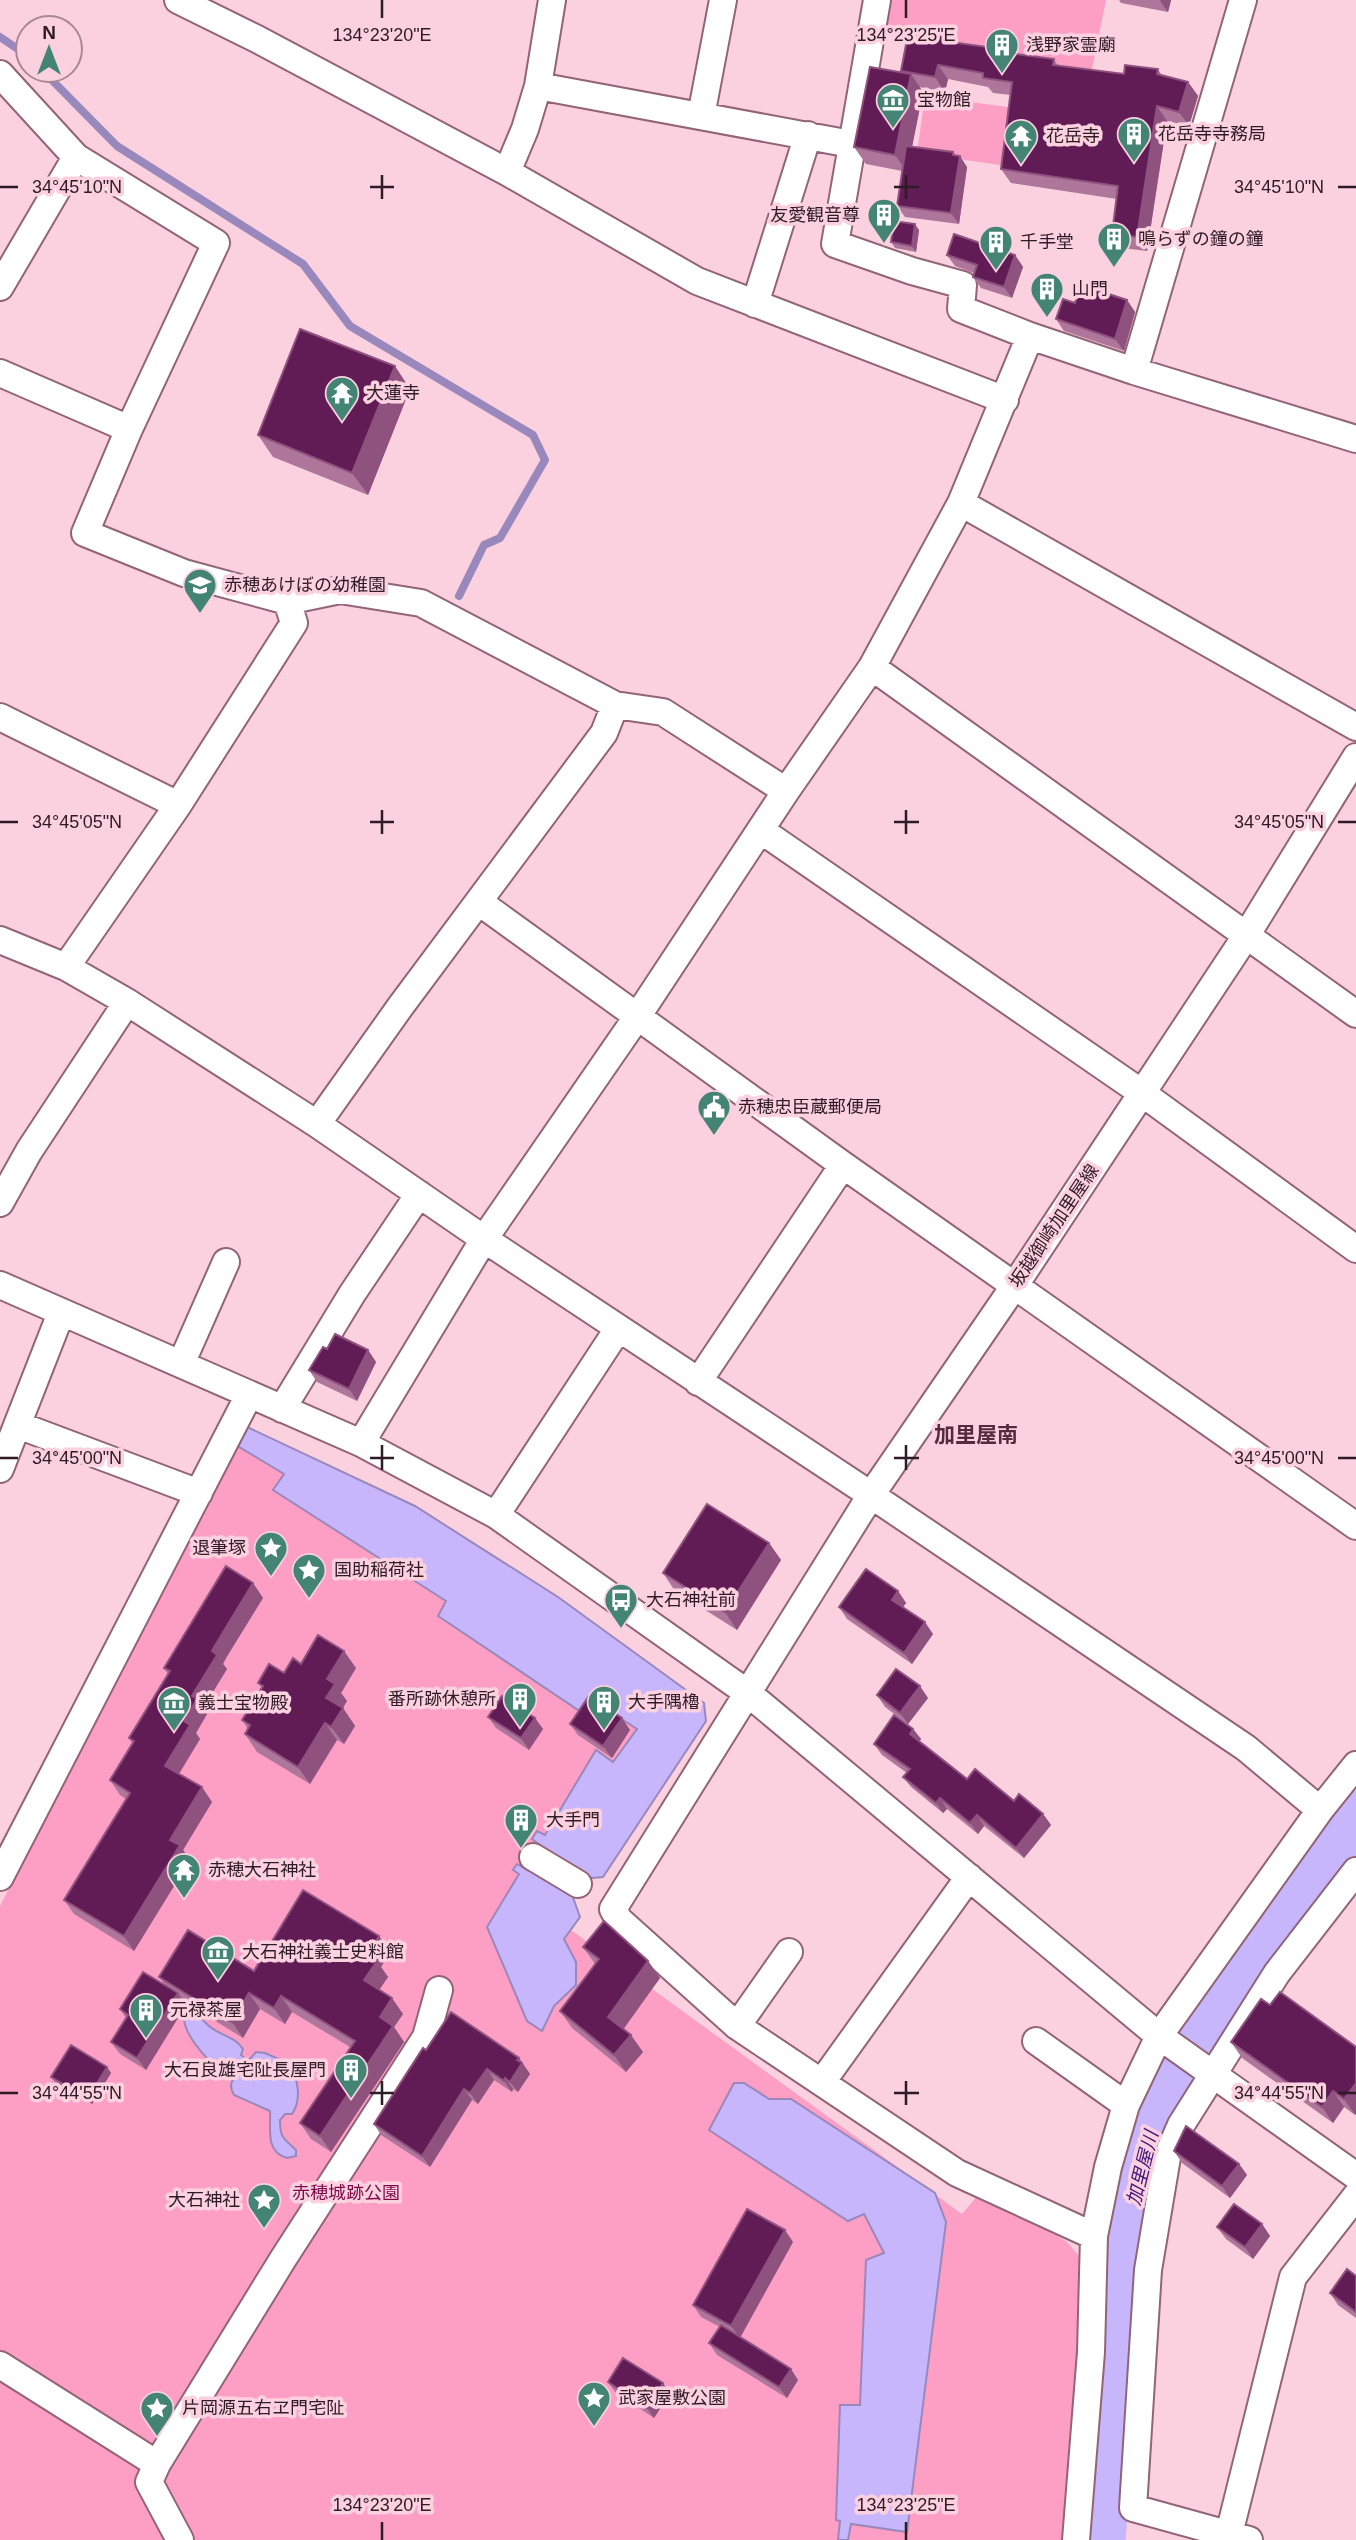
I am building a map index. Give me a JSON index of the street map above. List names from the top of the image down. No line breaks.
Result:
{"streets":{"street":["坂越御崎加里屋線"]},"districts":["加里屋南"],"water":["加里屋川"],"parks":["赤穂城跡公園"],"places":{"building":["浅野家霊廟","花岳寺寺務局","友愛観音尊","鳴らずの鐘の鐘","千手堂","山門","番所跡休憩所","大手隅櫓","大手門","元禄茶屋","大石良雄宅阯長屋門"],"museum":["宝物館","義士宝物殿","大石神社義士史料館"],"temple":["花岳寺","大蓮寺","赤穂大石神社"],"school or university":["赤穂あけぼの幼稚園"],"public building":["赤穂忠臣蔵郵便局"],"place":["退筆塚","国助稲荷社","大石神社","武家屋敷公園","片岡源五右ヱ門宅阯"],"bus stop":["大石神社前"]},"north":"top","coordinates":["134°23'20\"E","134°23'25\"E","34°45'10\"N","34°45'05\"N","34°45'00\"N","34°44'55\"N"]}
